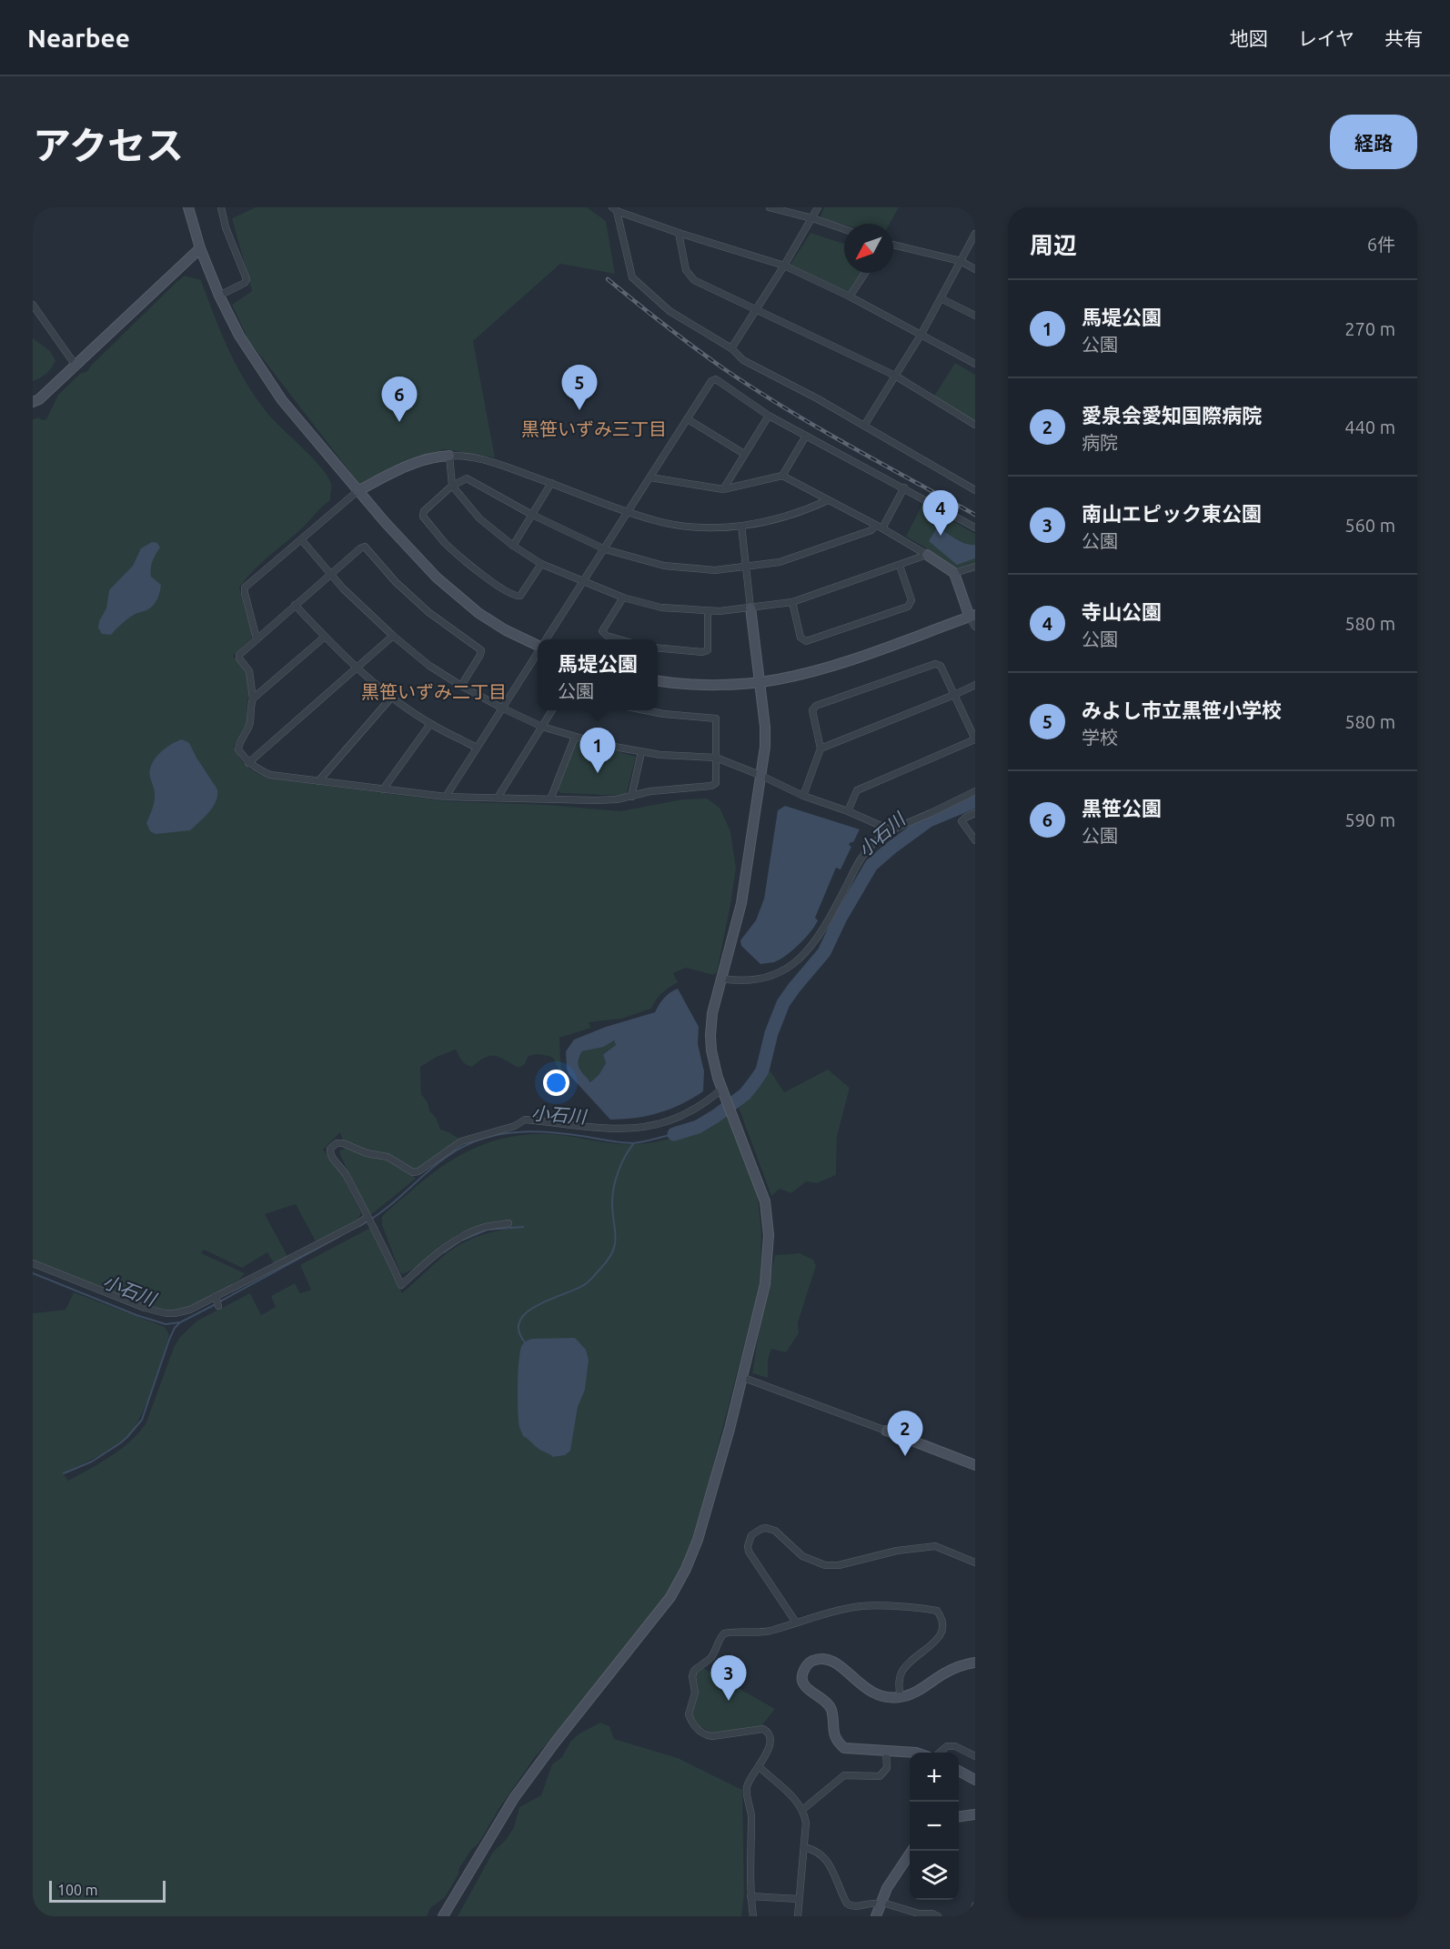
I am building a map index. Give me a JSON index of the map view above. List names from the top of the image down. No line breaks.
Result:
{"districts":["黒笹いずみ三丁目","黒笹いずみ二丁目"],"water":["小石川"],"scale_bar":"100 m","north":"bottom left","page":{"header":"Nearbee","nav":["地図","レイヤ","共有"],"title":"アクセス","buttons":"経路","heading":["周辺","6件"],"list":[{"mark":"1","name":"馬堤公園","note":"公園","value":"270 m"},{"mark":"2","name":"愛泉会愛知国際病院","note":"病院","value":"440 m"},{"mark":"3","name":"南山エピック東公園","note":"公園","value":"560 m"},{"mark":"4","name":"寺山公園","note":"公園","value":"580 m"},{"mark":"5","name":"みよし市立黒笹小学校","note":"学校","value":"580 m"},{"mark":"6","name":"黒笹公園","note":"公園","value":"590 m"}],"pins":["5","6","4","1","2","3"],"popup":["馬堤公園","公園"],"map_buttons":["+","−"],"scale":"100 m"}}
